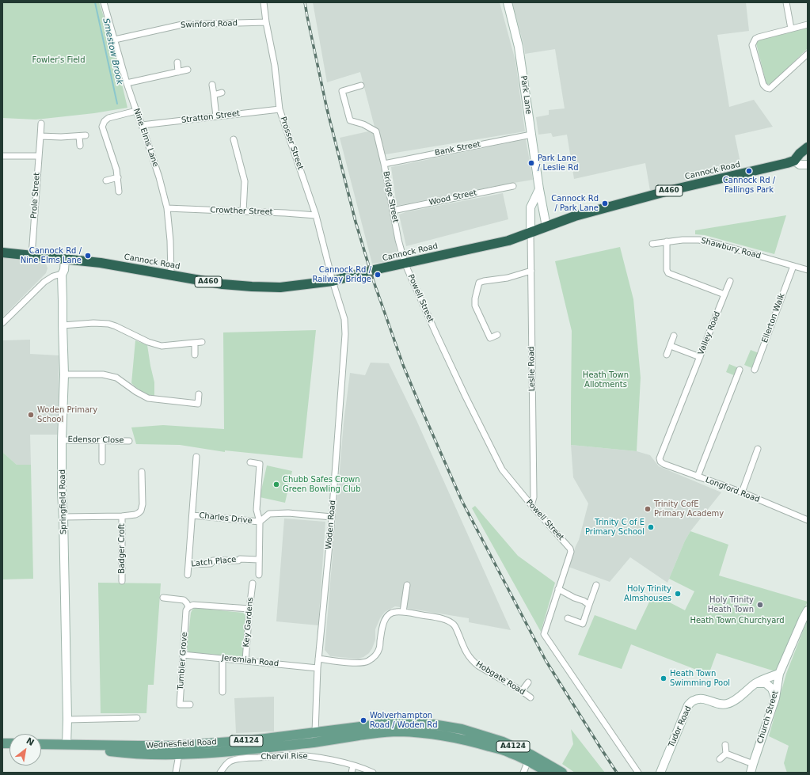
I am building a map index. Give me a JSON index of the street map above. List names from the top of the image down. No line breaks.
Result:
{"streets":{"highway":["Cannock Road","A460"],"main road":["A4124","Wednesfield Road"],"street":["Swinford Road","Park Lane","Stratton Street","Nine Elms Lane","Prosser Street","Bank Street","Prole Street","Bridge Street","Wood Street","Crowther Street","Shawbury Road","Powell Street","Ellerton Walk","Valley Road","Leslie Road","Edensor Close","Longford Road","Springfield Road","Charles Drive","Woden Road","Badger Croft","Latch Place","Key Gardens","Tumbler Grove","Jeremiah Road","Hobgate Road","Church Street","Tudor Road","Chervil Rise"]},"crossings":[["Swinford Road","Nine Elms Lane"],["Swinford Road","Prosser Street"],["Park Lane","Bank Street"],["Park Lane","Cannock Road"],["Stratton Street","Nine Elms Lane"],["Stratton Street","Prosser Street"],["Nine Elms Lane","Cannock Road"],["Nine Elms Lane","Crowther Street"],["Prosser Street","Cannock Road"],["Prosser Street","Crowther Street"],["Prosser Street","Woden Road"],["Bank Street","Bridge Street"],["Cannock Road","Prole Street"],["Cannock Road","Bridge Street"],["Cannock Road","Powell Street"],["Cannock Road","Leslie Road"],["Cannock Road","Springfield Road"],["Cannock Road","Woden Road"],["Bridge Street","Wood Street"],["Bridge Street","Powell Street"],["Shawbury Road","Ellerton Walk"],["Powell Street","Leslie Road"],["Valley Road","Longford Road"],["Edensor Close","Springfield Road"],["Springfield Road","Wednesfield Road"],["Charles Drive","Woden Road"],["Charles Drive","Latch Place"],["Woden Road","Jeremiah Road"],["Woden Road","Hobgate Road"],["Woden Road","A4124"],["Woden Road","Wednesfield Road"],["Key Gardens","Jeremiah Road"],["Tumbler Grove","Jeremiah Road"],["Church Street","Tudor Road"],["A4124","Wednesfield Road"]],"water":["Smestow Brook"],"parks":["Fowler's Field","Heath Town Allotments","Heath Town Churchyard"],"places":["Park Lane / Leslie Rd","Cannock Rd / Fallings Park","Cannock Rd / Park Lane","Cannock Rd / Nine Elms Lane","Cannock Rd / Railway Bridge","Woden Primary School","Chubb Safes Crown Green Bowling Club","Trinity CofE Primary Academy","Trinity C of E Primary School","Holy Trinity Almshouses","Holy Trinity Heath Town","Heath Town Swimming Pool","Wolverhampton Road / Woden Rd"],"north":"top right"}
